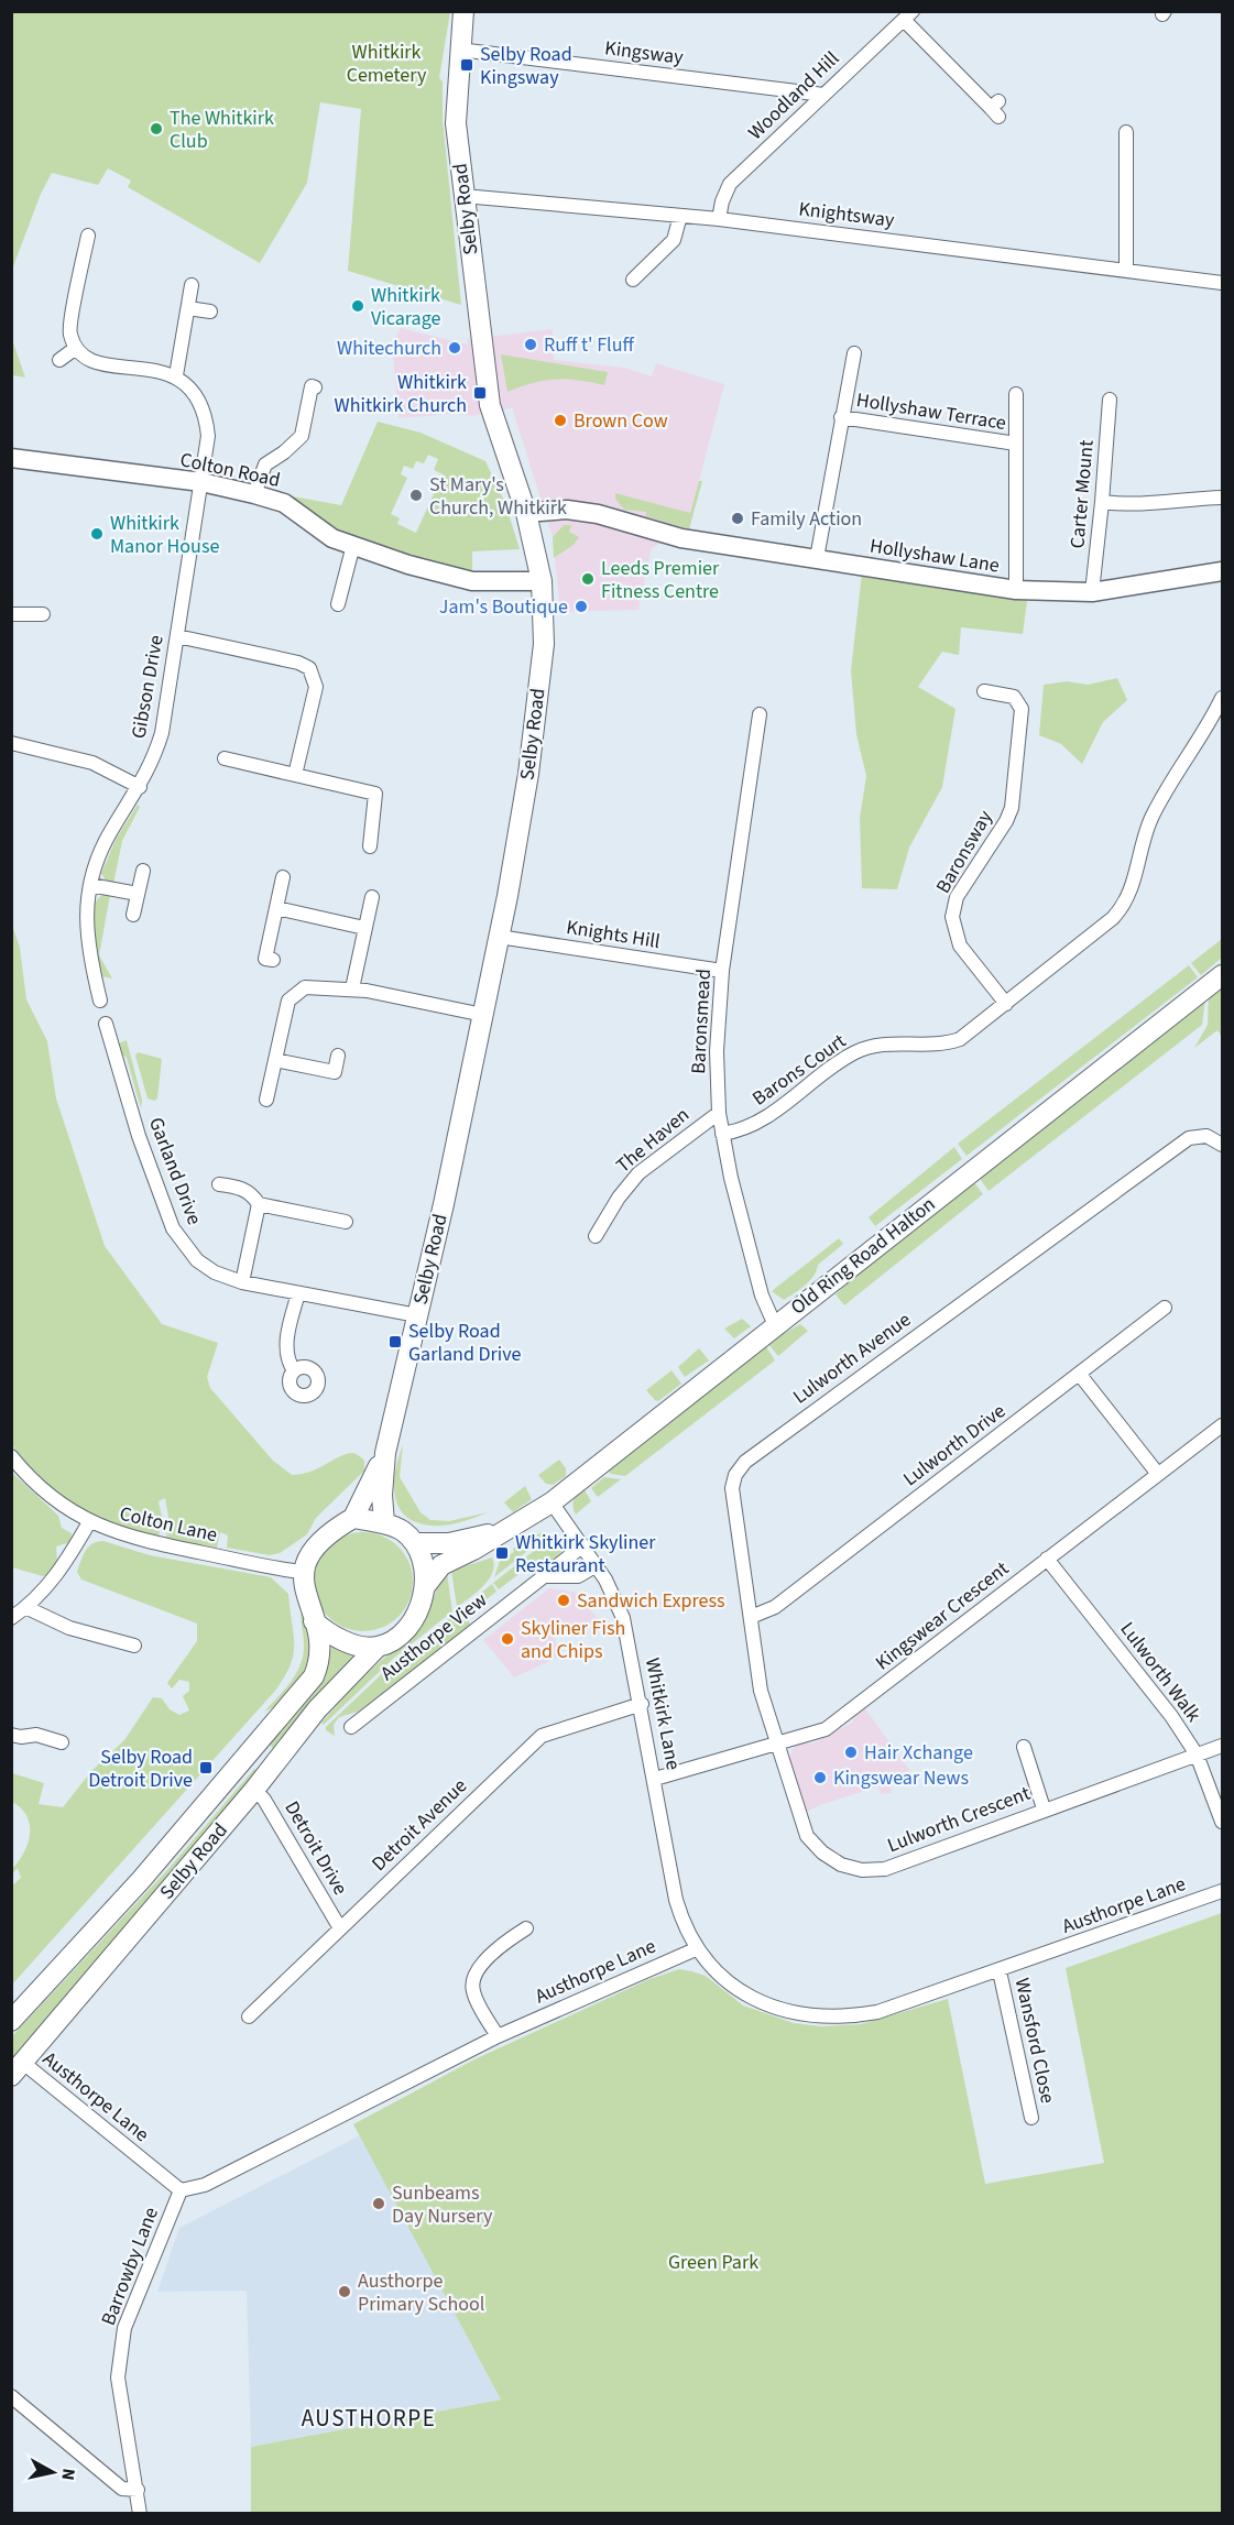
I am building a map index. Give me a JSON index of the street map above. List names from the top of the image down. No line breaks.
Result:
{"streets":{"main road":["Selby Road","Old Ring Road Halton"],"street":["Kingsway","Woodland Hill","Knightsway","Hollyshaw Terrace","Colton Road","Carter Mount","Hollyshaw Lane","Gibson Drive","Baronsway","Knights Hill","Baronsmead","Barons Court","The Haven","Garland Drive","Lulworth Avenue","Lulworth Drive","Colton Lane","Kingswear Crescent","Austhorpe View","Lulworth Walk","Whitkirk Lane","Lulworth Crescent","Detroit Avenue","Detroit Drive","Austhorpe Lane","Wansford Close","Barrowby Lane"]},"crossings":[["Kingsway","Woodland Hill"],["Kingsway","Selby Road"],["Woodland Hill","Knightsway"],["Selby Road","Knightsway"],["Selby Road","Colton Road"],["Selby Road","Hollyshaw Lane"],["Selby Road","Knights Hill"],["Selby Road","Garland Drive"],["Selby Road","Old Ring Road Halton"],["Selby Road","Colton Lane"],["Selby Road","Detroit Drive"],["Selby Road","Austhorpe Lane"],["Colton Road","Gibson Drive"],["Carter Mount","Hollyshaw Lane"],["Baronsway","Barons Court"],["Knights Hill","Baronsmead"],["Baronsmead","Barons Court"],["Baronsmead","The Haven"],["Baronsmead","Old Ring Road Halton"],["Old Ring Road Halton","Colton Lane"],["Old Ring Road Halton","Whitkirk Lane"],["Lulworth Avenue","Lulworth Drive"],["Lulworth Avenue","Kingswear Crescent"],["Lulworth Avenue","Lulworth Crescent"],["Kingswear Crescent","Lulworth Walk"],["Kingswear Crescent","Whitkirk Lane"],["Kingswear Crescent","Lulworth Crescent"],["Austhorpe View","Whitkirk Lane"],["Lulworth Walk","Lulworth Crescent"],["Whitkirk Lane","Detroit Avenue"],["Whitkirk Lane","Austhorpe Lane"],["Detroit Avenue","Detroit Drive"],["Austhorpe Lane","Wansford Close"],["Austhorpe Lane","Barrowby Lane"]],"districts":["AUSTHORPE"],"parks":["Whitkirk Cemetery","Green Park"],"places":{"transit":["Selby Road Kingsway","Whitkirk Whitkirk Church","Selby Road Garland Drive","Whitkirk Skyliner Restaurant","Selby Road Detroit Drive"],"other":["The Whitkirk Club","Whitkirk Vicarage","Ruff t' Fluff","Whitechurch","Brown Cow","St Mary's Church, Whitkirk","Family Action","Whitkirk Manor House","Leeds Premier Fitness Centre","Jam's Boutique","Sandwich Express","Skyliner Fish and Chips","Hair Xchange","Kingswear News","Sunbeams Day Nursery","Austhorpe Primary School"]},"north":"right"}
